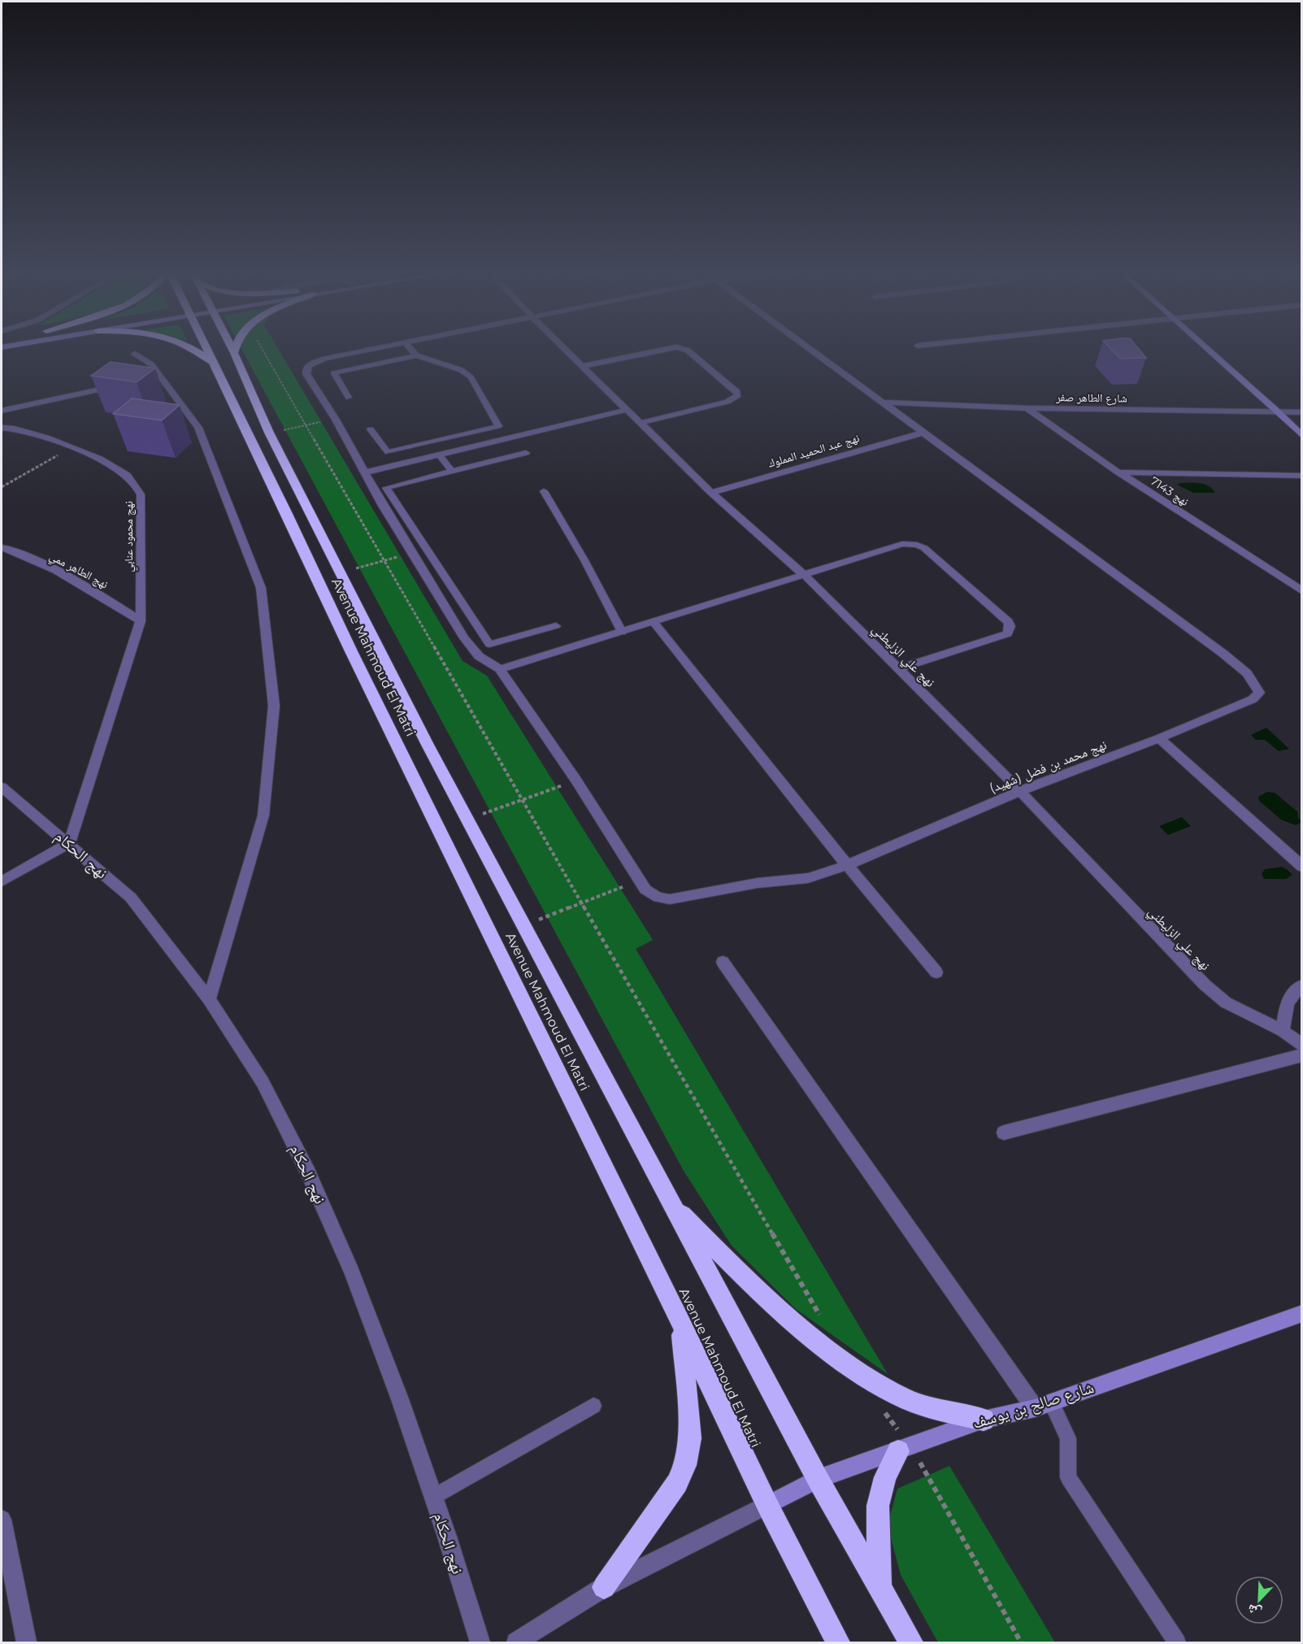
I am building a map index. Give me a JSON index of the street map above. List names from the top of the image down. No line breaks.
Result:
{"streets":{"highway":["Avenue Mahmoud El Matri"],"main road":["شارع صالح بن يوسف"],"street":["شارع الطاهر صفر","نهج عبد الحميد المملوك","نهج 7143","نهج محمود عنابي","نهج الطاهر ممي","نهج علي الزليطني","نهج محمد بن فضل (شهيد)","نهج الحكام"]},"crossings":[["شارع الطاهر صفر","نهج 7143"],["نهج عبد الحميد المملوك","نهج علي الزليطني"],["نهج عبد الحميد المملوك","نهج محمد بن فضل (شهيد)"],["نهج محمود عنابي","نهج الطاهر ممي"],["نهج محمود عنابي","نهج الحكام"],["نهج علي الزليطني","نهج محمد بن فضل (شهيد)"],["Avenue Mahmoud El Matri","شارع صالح بن يوسف"]],"north":"bottom left"}
